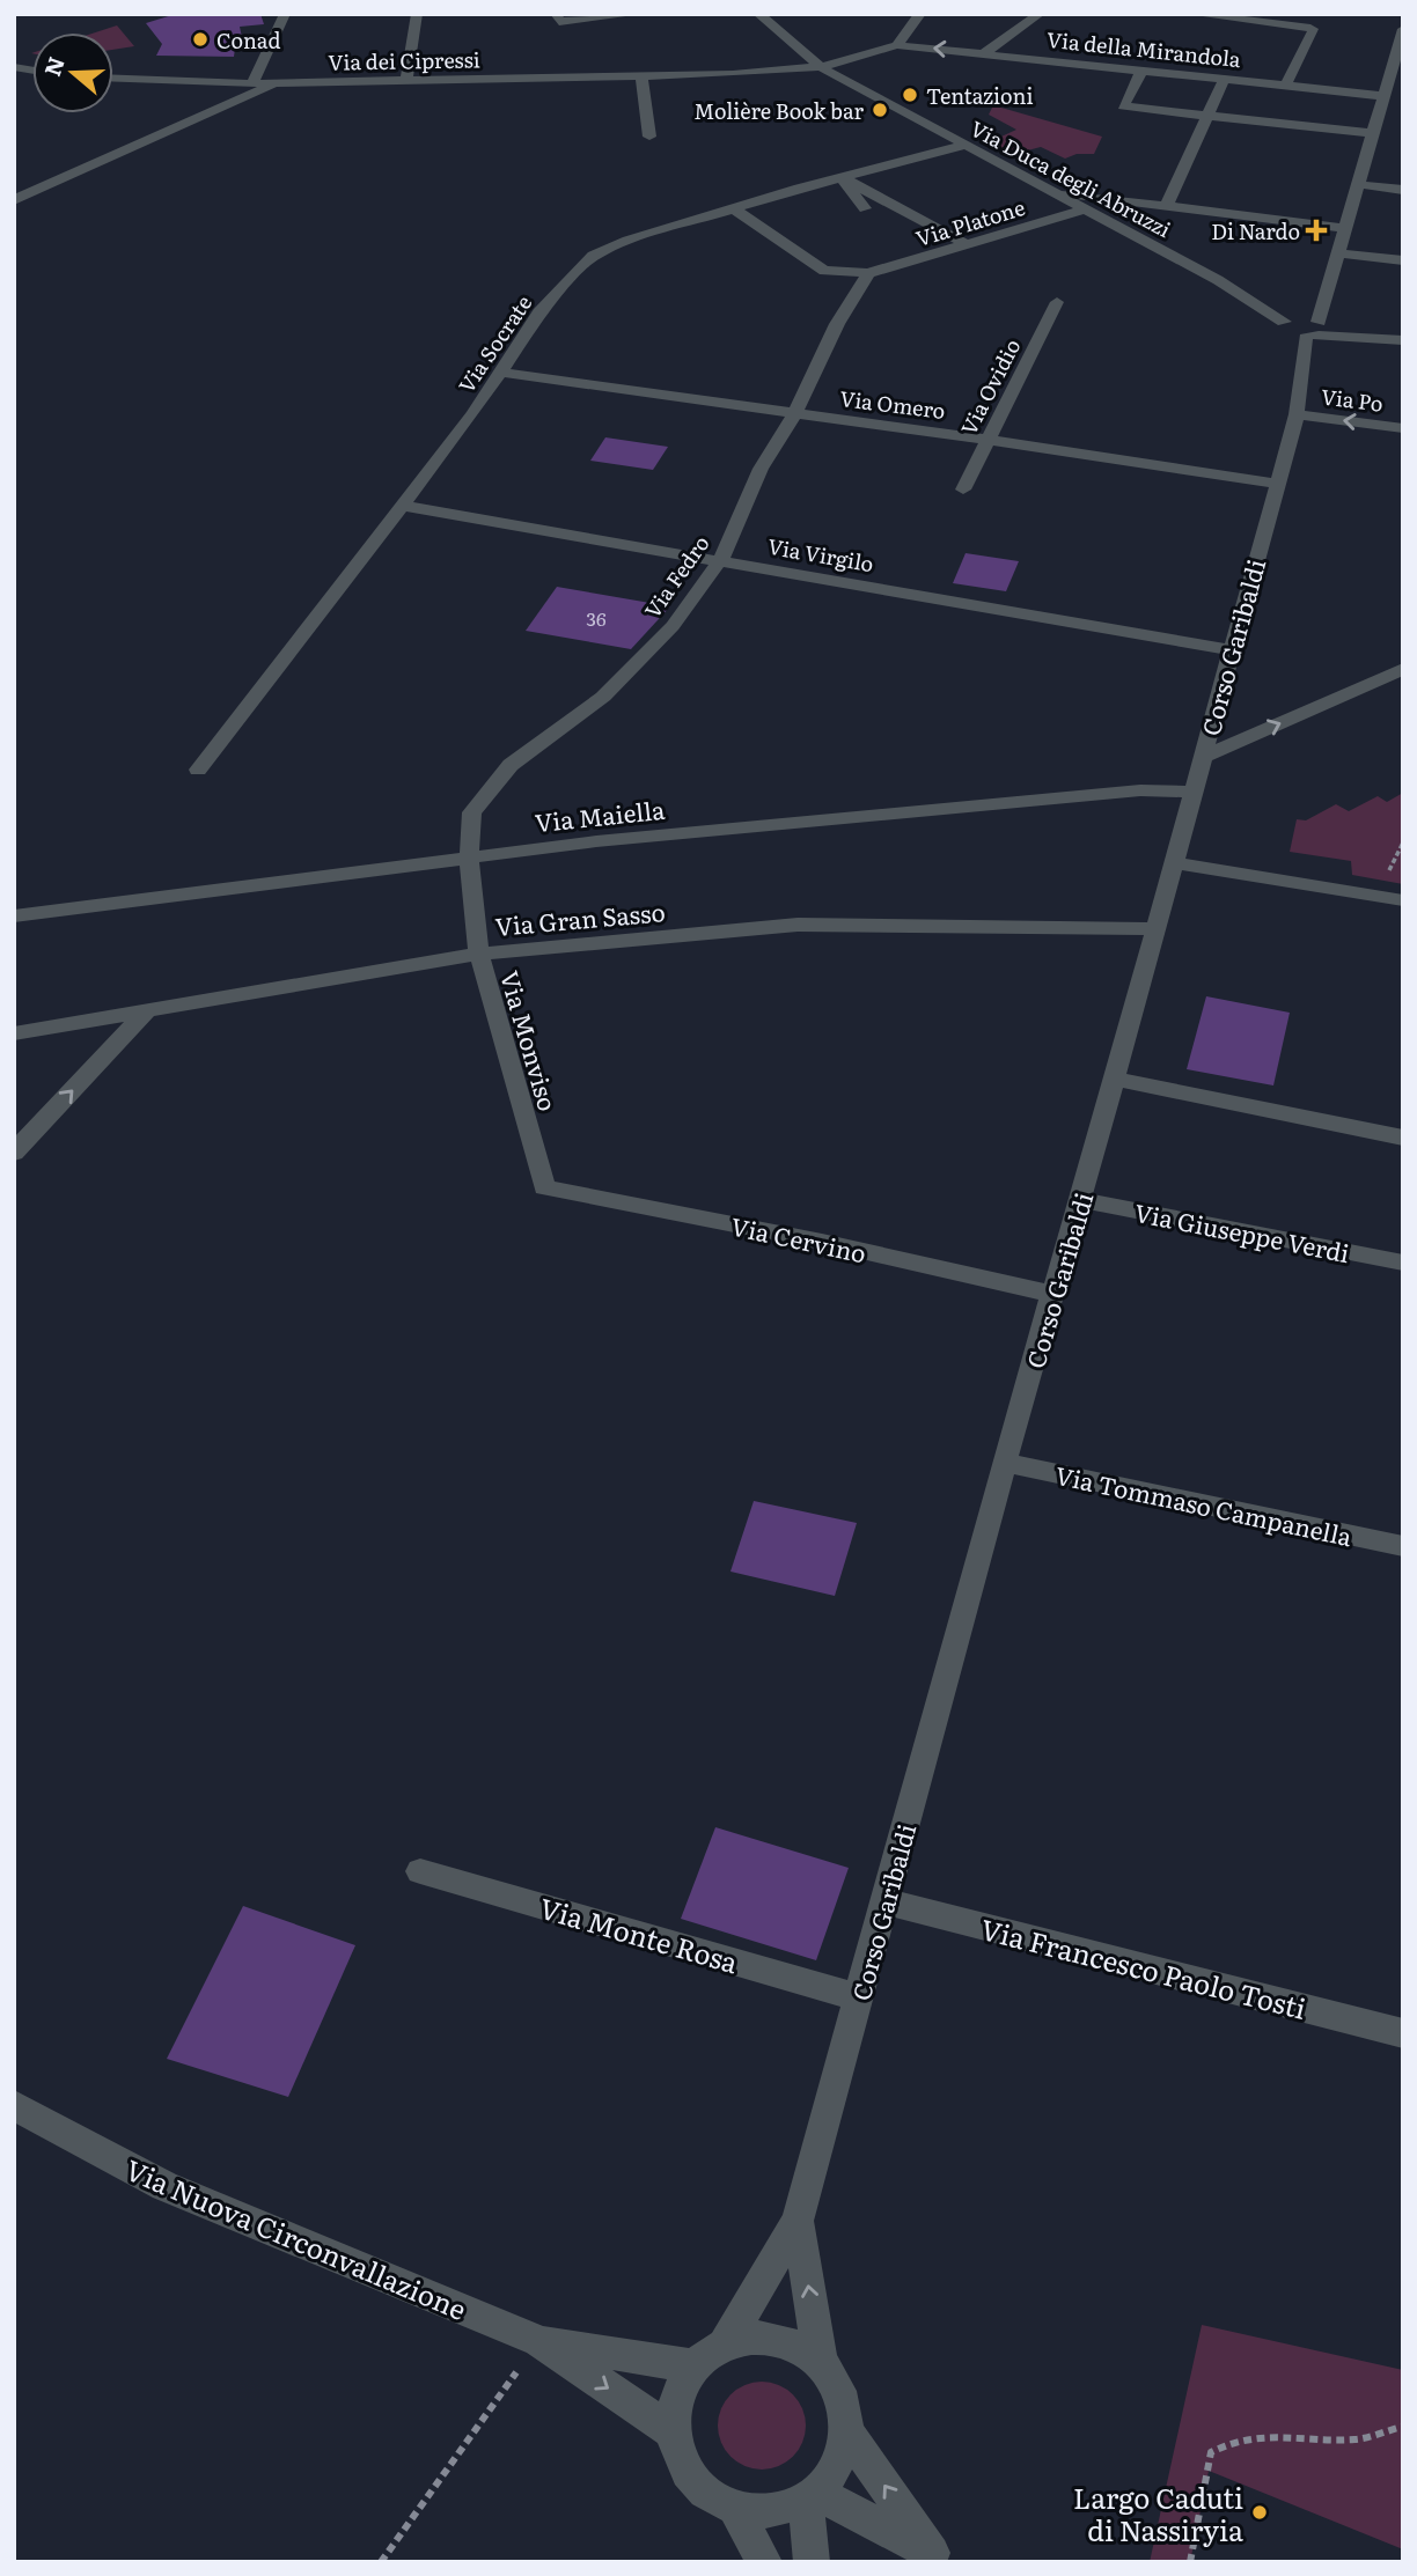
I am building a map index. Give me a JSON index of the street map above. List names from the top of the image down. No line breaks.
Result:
{"streets":{"street":["Via della Mirandola","Via dei Cipressi","Via Duca degli Abruzzi","Via Platone","Via Socrate","Via Ovidio","Via Po","Via Omero","Via Virgilo","Via Fedro","Corso Garibaldi","Via Maiella","Via Gran Sasso","Via Monviso","Via Giuseppe Verdi","Via Cervino","Via Tommaso Campanella","Via Monte Rosa","Via Francesco Paolo Tosti","Via Nuova Circonvallazione"]},"crossings":[["Via della Mirandola","Via dei Cipressi"],["Via della Mirandola","Corso Garibaldi"],["Via dei Cipressi","Via Duca degli Abruzzi"],["Via Duca degli Abruzzi","Via Platone"],["Via Duca degli Abruzzi","Via Socrate"],["Via Duca degli Abruzzi","Corso Garibaldi"],["Via Platone","Via Socrate"],["Via Platone","Via Fedro"],["Via Socrate","Via Omero"],["Via Socrate","Via Virgilo"],["Via Ovidio","Via Omero"],["Via Po","Corso Garibaldi"],["Via Omero","Via Fedro"],["Via Omero","Corso Garibaldi"],["Via Virgilo","Via Fedro"],["Via Virgilo","Corso Garibaldi"],["Via Fedro","Via Maiella"],["Via Fedro","Via Monviso"],["Corso Garibaldi","Via Maiella"],["Corso Garibaldi","Via Gran Sasso"],["Corso Garibaldi","Via Giuseppe Verdi"],["Corso Garibaldi","Via Cervino"],["Corso Garibaldi","Via Tommaso Campanella"],["Corso Garibaldi","Via Monte Rosa"],["Corso Garibaldi","Via Francesco Paolo Tosti"],["Corso Garibaldi","Via Nuova Circonvallazione"],["Via Maiella","Via Monviso"],["Via Gran Sasso","Via Monviso"],["Via Monviso","Via Cervino"]],"places":{"other":["Conad","Tentazioni","Molière Book bar","Largo Caduti di Nassiryia"],"health":["Di Nardo"]},"house_numbers":["36"],"north":"left"}
